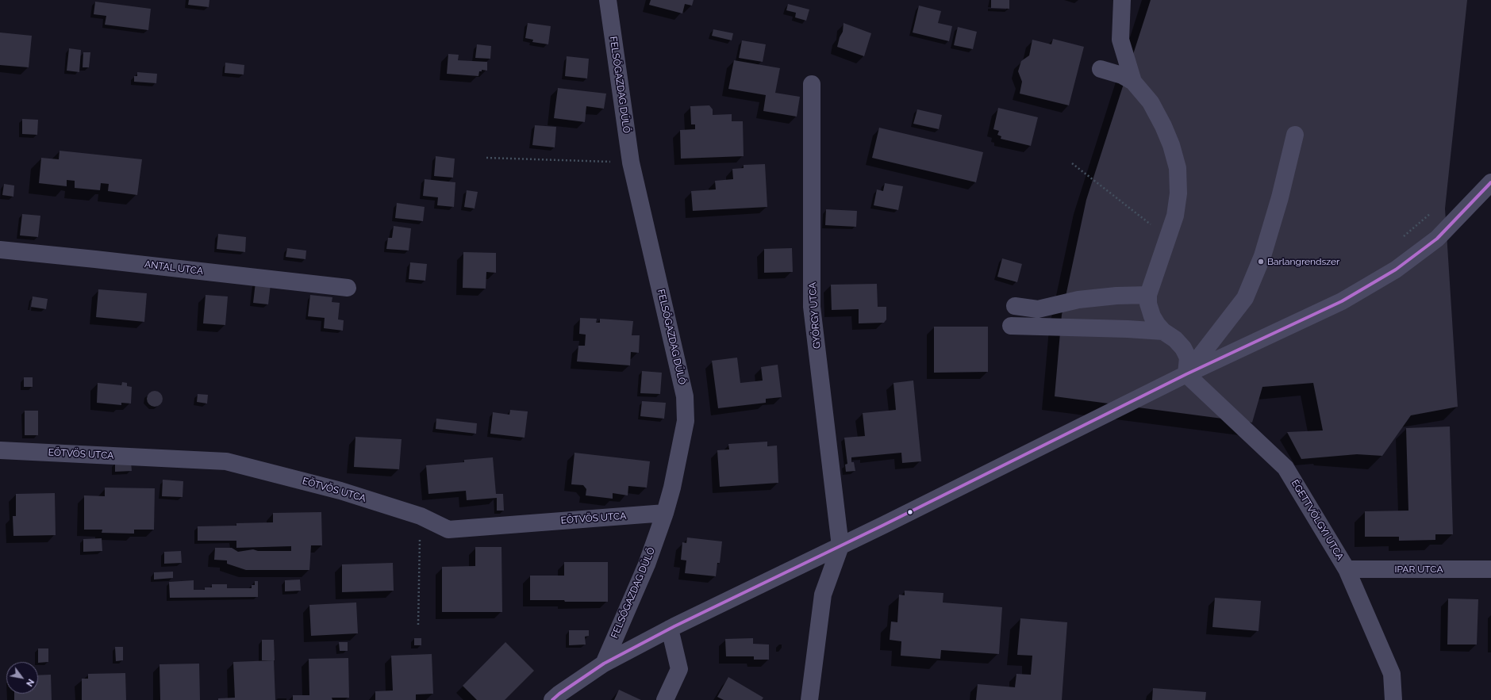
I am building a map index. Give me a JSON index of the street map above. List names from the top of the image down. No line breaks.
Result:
{"streets":{"street":["FELSŐGAZDAG DŰLŐ","ANTAL UTCA","GYÖRGY UTCA","EÖTVÖS UTCA","ÉGETTVÖLGYI UTCA","IPAR UTCA"]},"crossings":[["FELSŐGAZDAG DŰLŐ","EÖTVÖS UTCA"],["ÉGETTVÖLGYI UTCA","IPAR UTCA"]],"places":["Barlangrendszer"],"north":"bottom right"}
